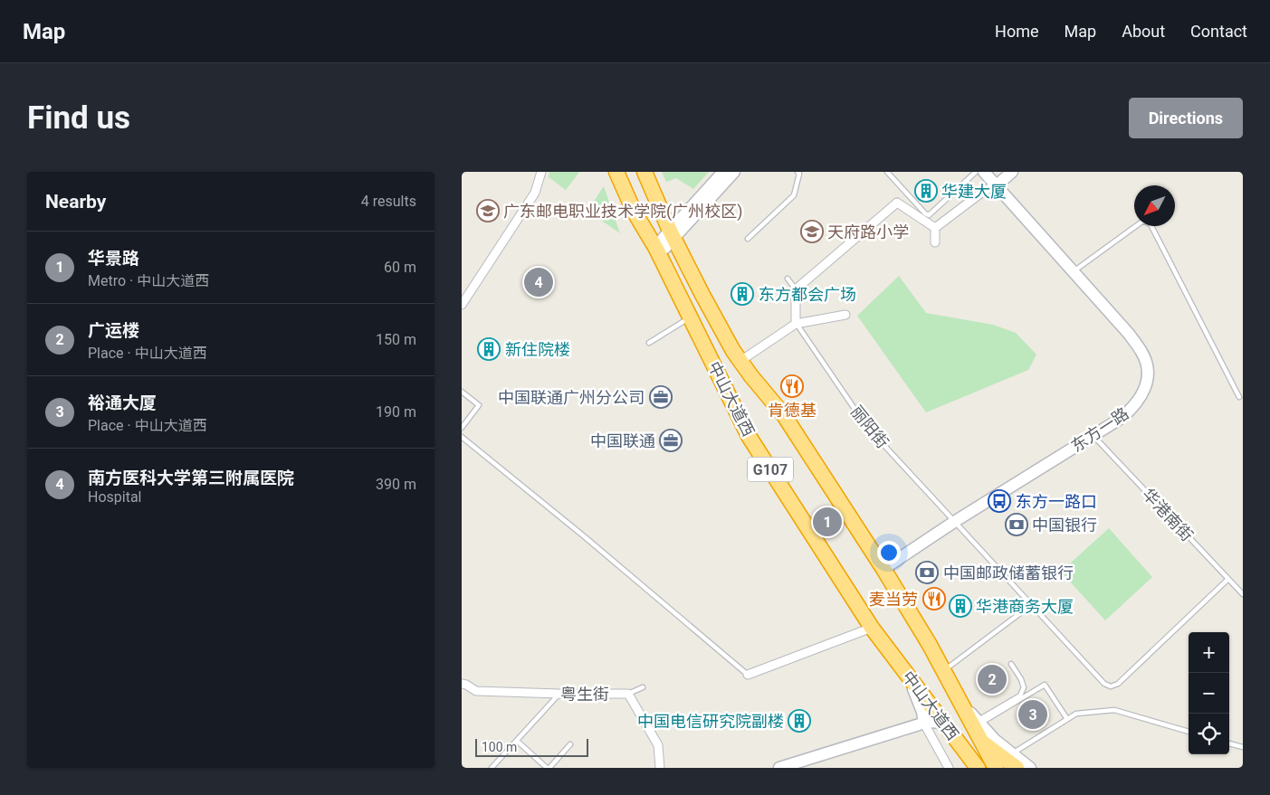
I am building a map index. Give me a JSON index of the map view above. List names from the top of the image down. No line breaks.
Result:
{"streets":{"highway":["中山大道西","G107"],"street":["东方一路","粤生街"],"lane":["丽阳街","华港南街"]},"crossings":[["中山大道西","东方一路"],["丽阳街","东方一路"],["丽阳街","华港南街"],["东方一路","华港南街"]],"places":{"building":["华建大厦","东方都会广场","新住院楼","华港商务大厦","中国电信研究院副楼"],"school or university":["广东邮电职业技术学院(广州校区)","天府路小学"],"restaurant":["肯德基","麦当劳"],"office":["中国联通广州分公司","中国联通"],"bus stop":["东方一路口"],"bank":["中国银行","中国邮政储蓄银行"]},"scale_bar":"100 m","north":"bottom left","page":{"header":"Map","nav":["Home","Map","About","Contact"],"buttons":"Directions","title":"Find us","heading":["Nearby","4 results"],"list":[{"mark":"1","name":"华景路","note":"Metro · 中山大道西","value":"60 m"},{"mark":"2","name":"广运楼","note":"Place · 中山大道西","value":"150 m"},{"mark":"3","name":"裕通大厦","note":"Place · 中山大道西","value":"190 m"},{"mark":"4","name":"南方医科大学第三附属医院","note":"Hospital","value":"390 m"}],"pins":["4","1","2","3"],"map_buttons":["+","−"],"scale":"100 m"}}
